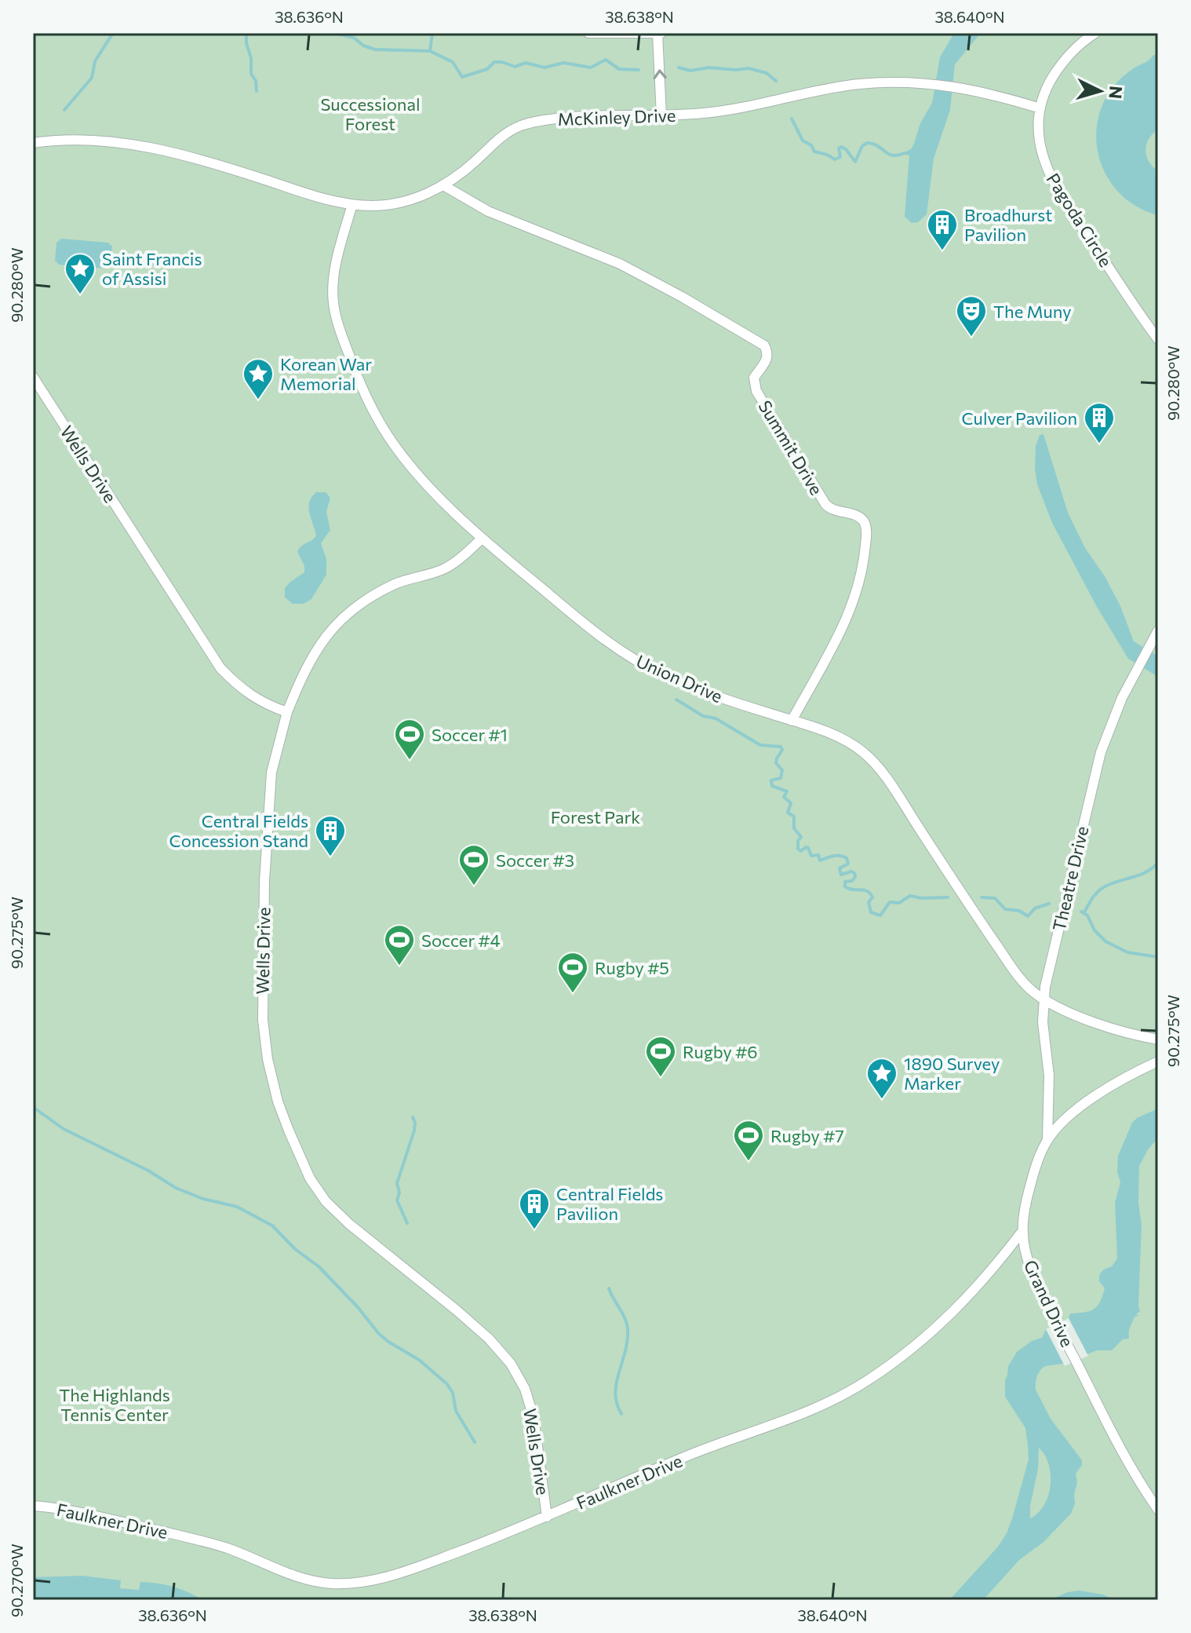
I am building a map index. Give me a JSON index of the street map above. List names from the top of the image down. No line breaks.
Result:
{"streets":{"street":["McKinley Drive","Pagoda Circle","Summit Drive","Wells Drive","Union Drive","Theatre Drive","Grand Drive","Faulkner Drive"]},"crossings":[["McKinley Drive","Pagoda Circle"],["McKinley Drive","Summit Drive"],["McKinley Drive","Union Drive"],["Summit Drive","Union Drive"],["Wells Drive","Faulkner Drive"],["Union Drive","Theatre Drive"],["Theatre Drive","Grand Drive"],["Grand Drive","Faulkner Drive"]],"parks":["Successional Forest","Forest Park","The Highlands Tennis Center"],"places":{"building":["Broadhurst Pavilion","Culver Pavilion","Central Fields Concession Stand","Central Fields Pavilion"],"place":["Saint Francis of Assisi","Korean War Memorial","1890 Survey Marker"],"theatre":["The Muny"],"sports":["Soccer #1","Soccer #3","Soccer #4","Rugby #5","Rugby #6","Rugby #7"]},"north":"right","coordinates":["38.636°N","38.638°N","38.640°N","90.280°W","90.275°W","90.270°W"]}
